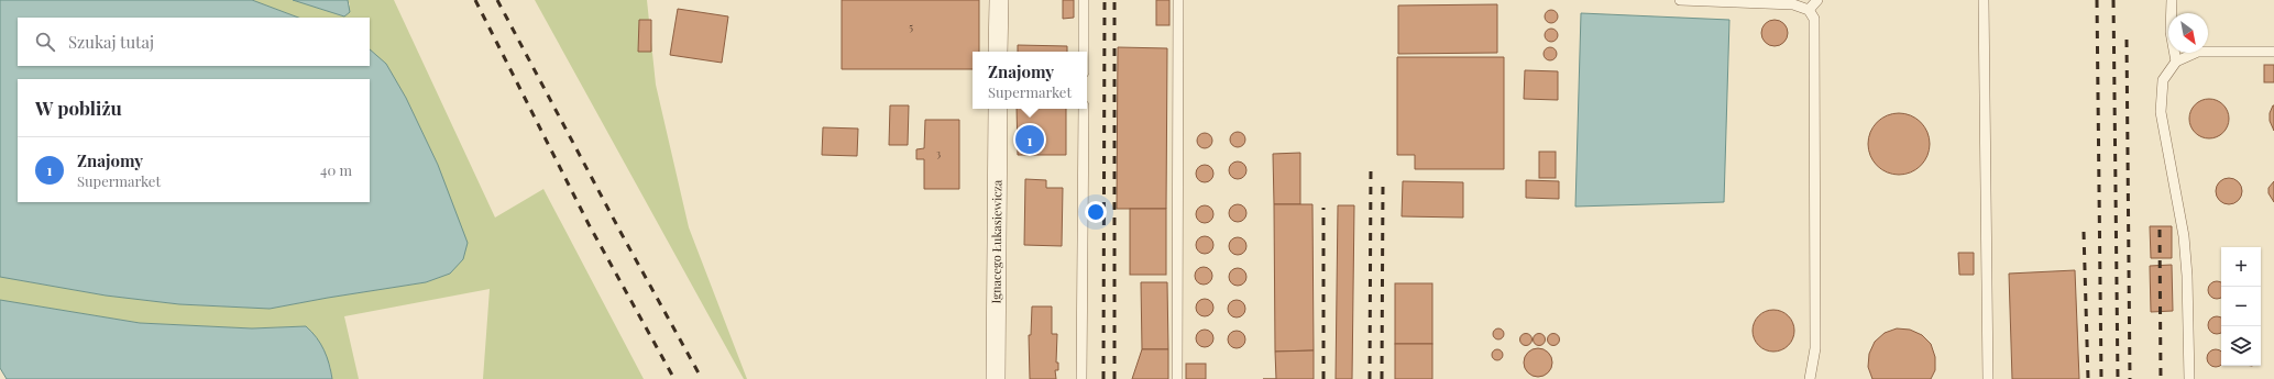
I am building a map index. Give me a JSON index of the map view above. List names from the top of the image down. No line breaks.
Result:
{"streets":{"street":["Ignacego Łukasiewicza"]},"house_numbers":["5","3"],"north":"bottom right","page":{"search":"Szukaj tutaj","popup":["Znajomy","Supermarket"],"heading":"W pobliżu","pins":"1","list":[{"mark":"1","name":"Znajomy","note":"Supermarket","value":"40 m"}],"map_buttons":["+","−"]}}
